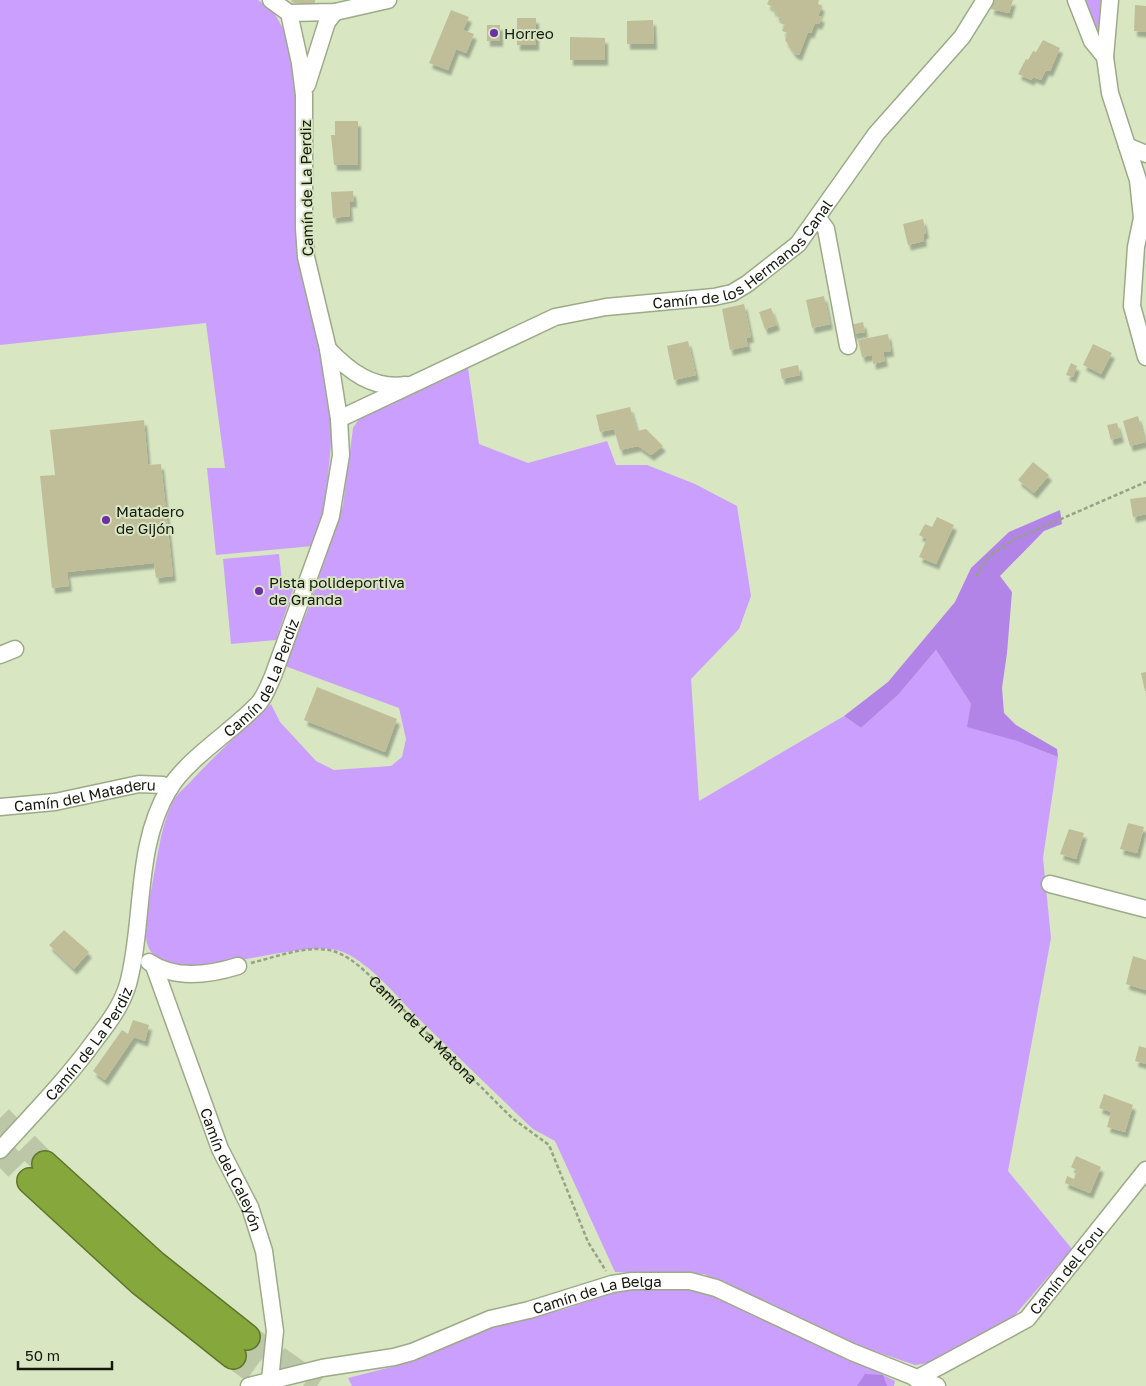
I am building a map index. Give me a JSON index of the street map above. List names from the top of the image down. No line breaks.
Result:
{"streets":{"street":["Camín de La Perdiz","Camín de los Hermanos Canal","Camín del Mataderu","Camín del Caleyón","Camín del Foru","Camín de La Belga"],"path":["Camín de La Matona"]},"crossings":[["Camín de La Perdiz","Camín de los Hermanos Canal"],["Camín de La Perdiz","Camín del Mataderu"],["Camín de La Matona","Camín de La Belga"],["Camín del Caleyón","Camín de La Belga"],["Camín del Foru","Camín de La Belga"]],"places":["Horreo","Matadero de Gijón","Pista polideportiva de Granda"],"scale_bar":"50 m"}
